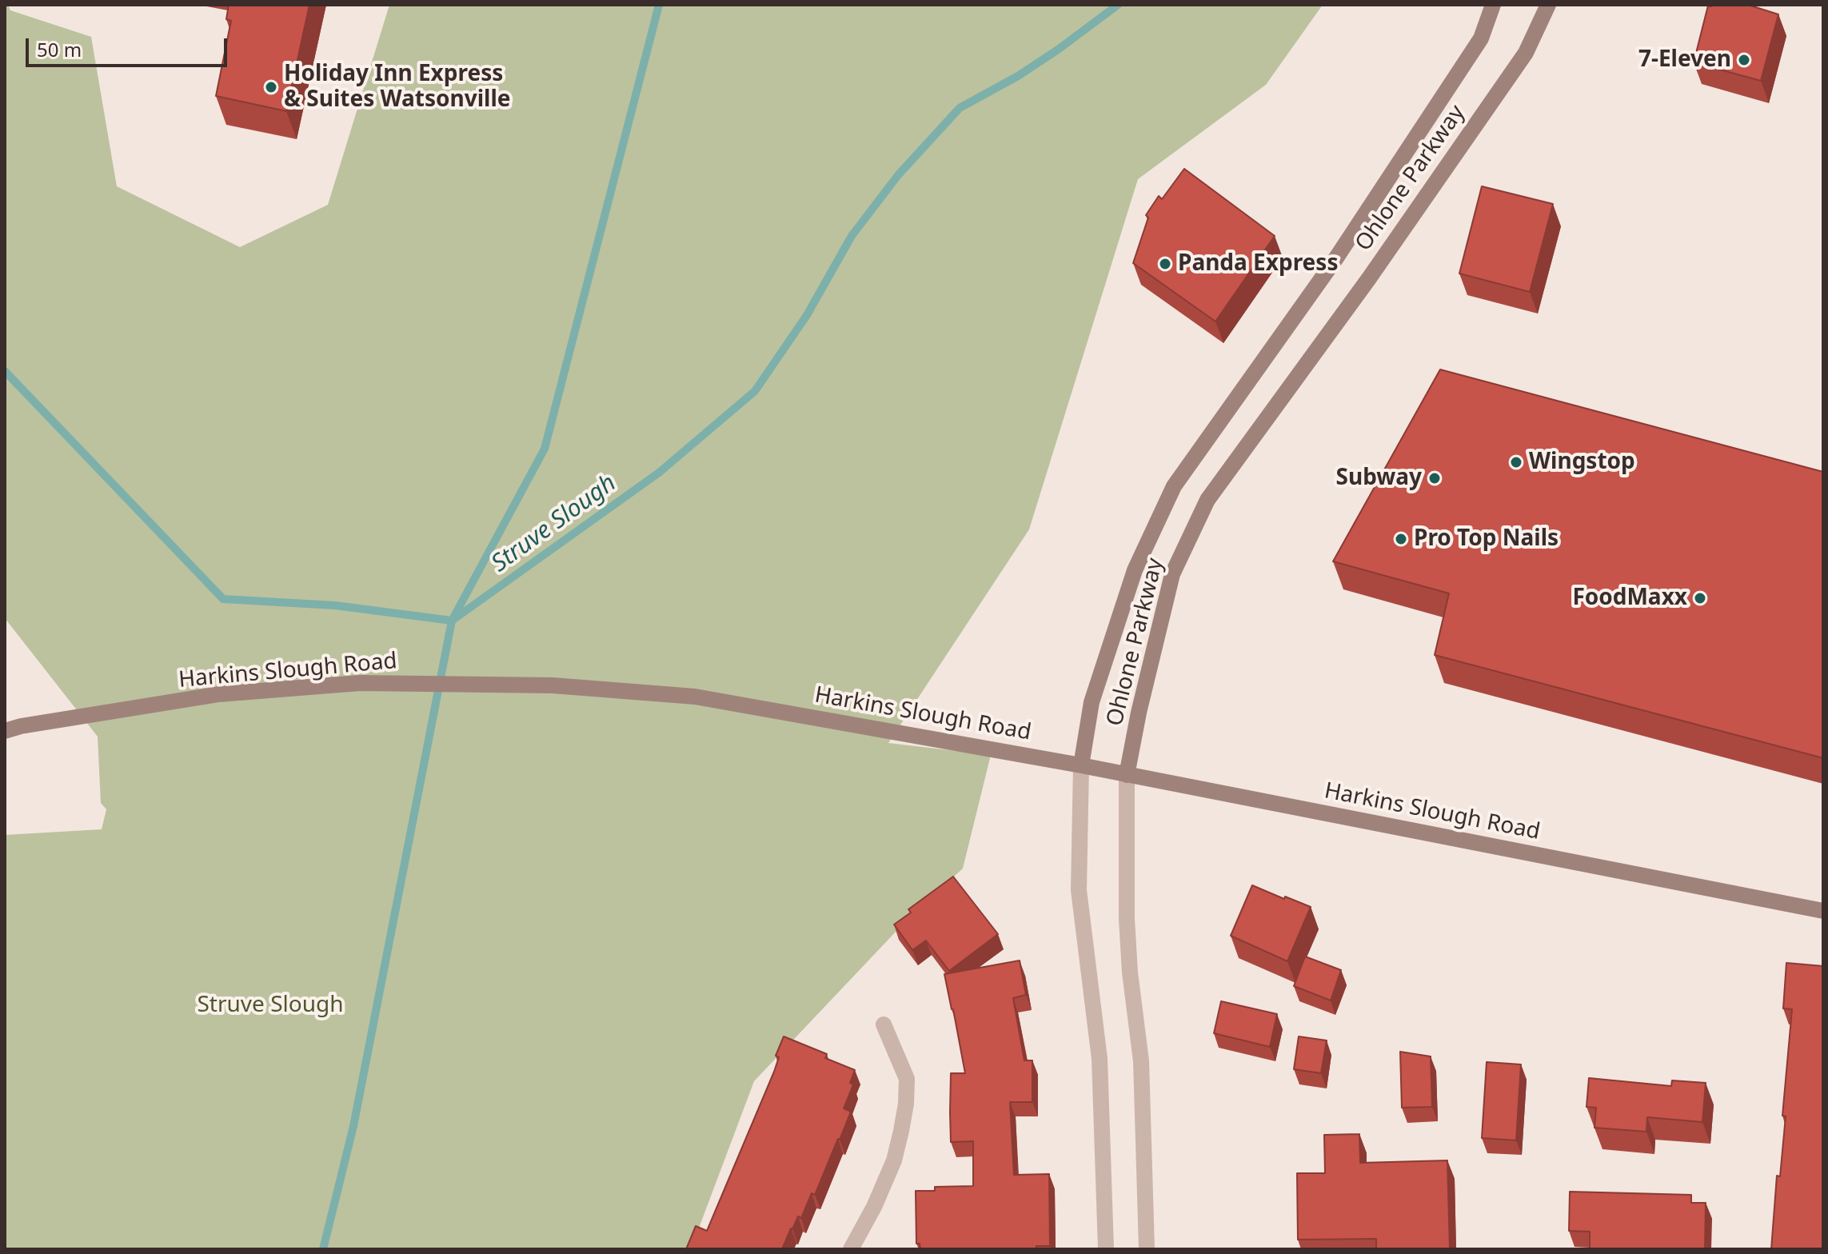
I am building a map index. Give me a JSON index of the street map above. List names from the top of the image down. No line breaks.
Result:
{"streets":{"main road":["Ohlone Parkway","Harkins Slough Road"]},"crossings":[["Ohlone Parkway","Harkins Slough Road"]],"water":["Struve Slough"],"parks":["Struve Slough"],"places":["7-Eleven","Holiday Inn Express & Suites Watsonville","Panda Express","Wingstop","Subway","Pro Top Nails","FoodMaxx"],"scale_bar":"50 m"}
